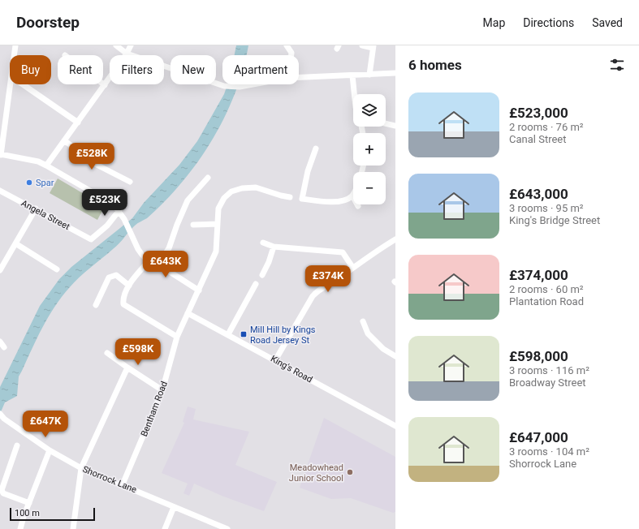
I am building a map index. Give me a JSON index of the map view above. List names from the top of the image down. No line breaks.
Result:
{"streets":{"street":["Angela Street","King's Road","Bentham Road","Shorrock Lane"]},"crossings":[["King's Road","Bentham Road"],["Bentham Road","Shorrock Lane"]],"places":{"other":["Spar","Meadowhead Junior School"],"transit":["Mill Hill by Kings Road Jersey St"]},"scale_bar":"100 m","page":{"header":"Doorstep","nav":["Map","Directions","Saved"],"heading":"6 homes","chip":["Buy","Rent","Filters","New","Apartment"],"list":[{"name":"£523,000","note":"2 rooms · 76 m² · Canal Street"},{"name":"£643,000","note":"3 rooms · 95 m² · King's Bridge Street"},{"name":"£374,000","note":"2 rooms · 60 m² · Plantation Road"},{"name":"£598,000","note":"3 rooms · 116 m² · Broadway Street"},{"name":"£647,000","note":"3 rooms · 104 m² · Shorrock Lane"}],"map_buttons":["+","−"],"price":["£528K","£523K","£643K","£374K","£598K","£647K"],"scale":"100 m"}}
